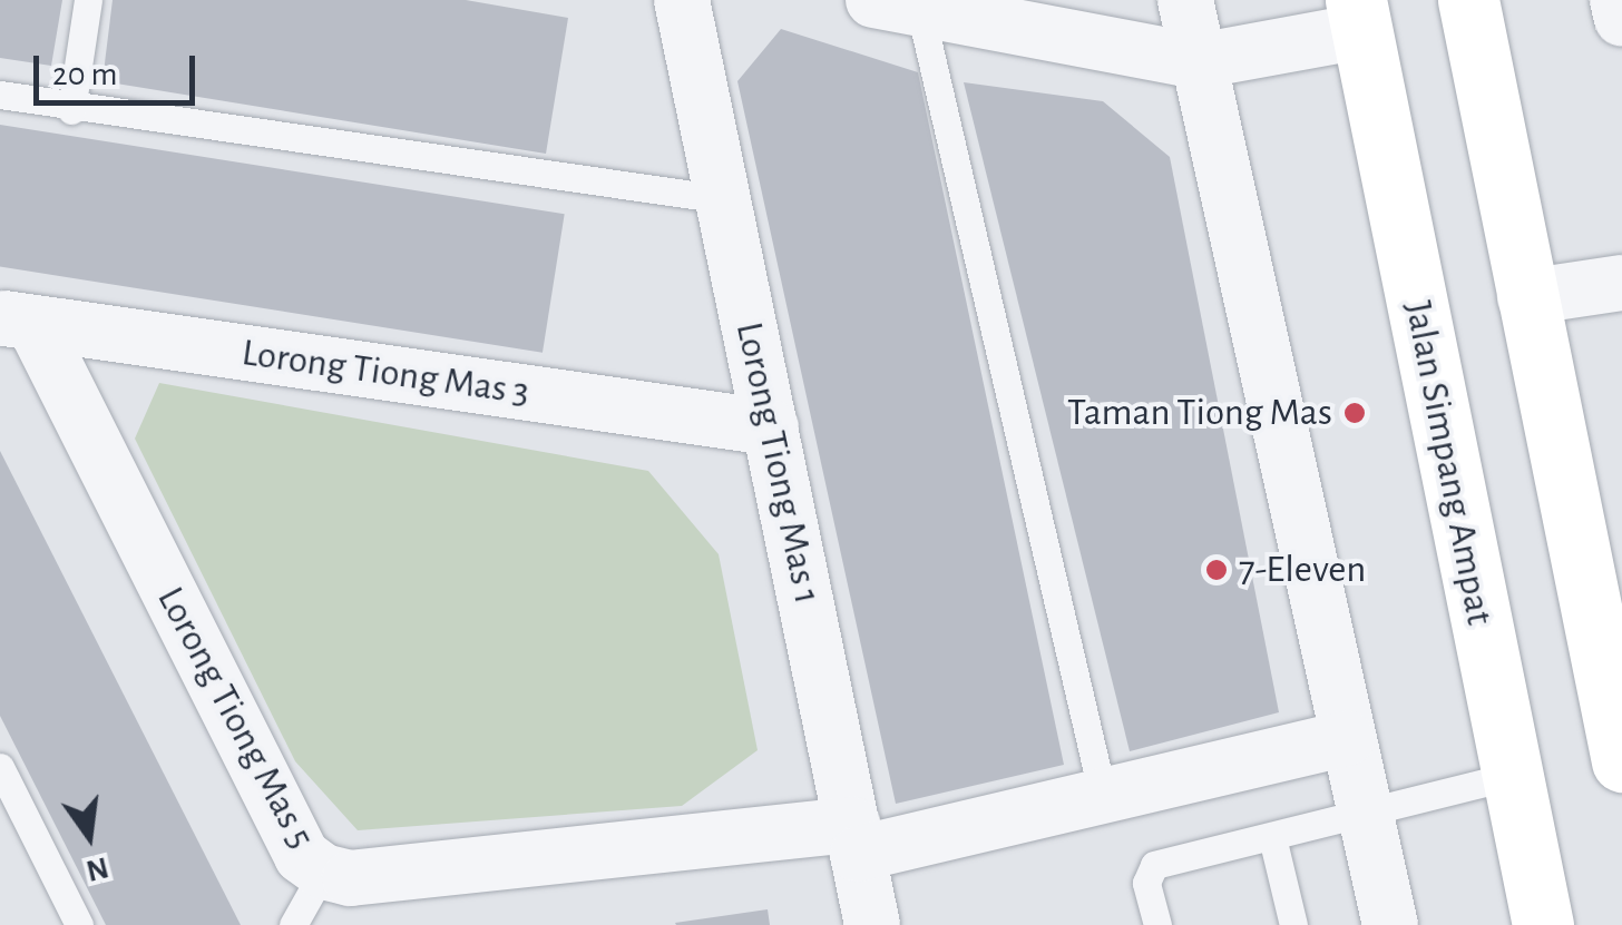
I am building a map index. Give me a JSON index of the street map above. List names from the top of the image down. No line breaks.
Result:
{"streets":{"highway":["Jalan Simpang Ampat"],"street":["Lorong Tiong Mas 3","Lorong Tiong Mas 1","Lorong Tiong Mas 5"]},"crossings":[["Lorong Tiong Mas 3","Lorong Tiong Mas 1"],["Lorong Tiong Mas 3","Lorong Tiong Mas 5"],["Lorong Tiong Mas 1","Lorong Tiong Mas 5"]],"places":["Taman Tiong Mas","7-Eleven"],"scale_bar":"20 m","north":"bottom"}
